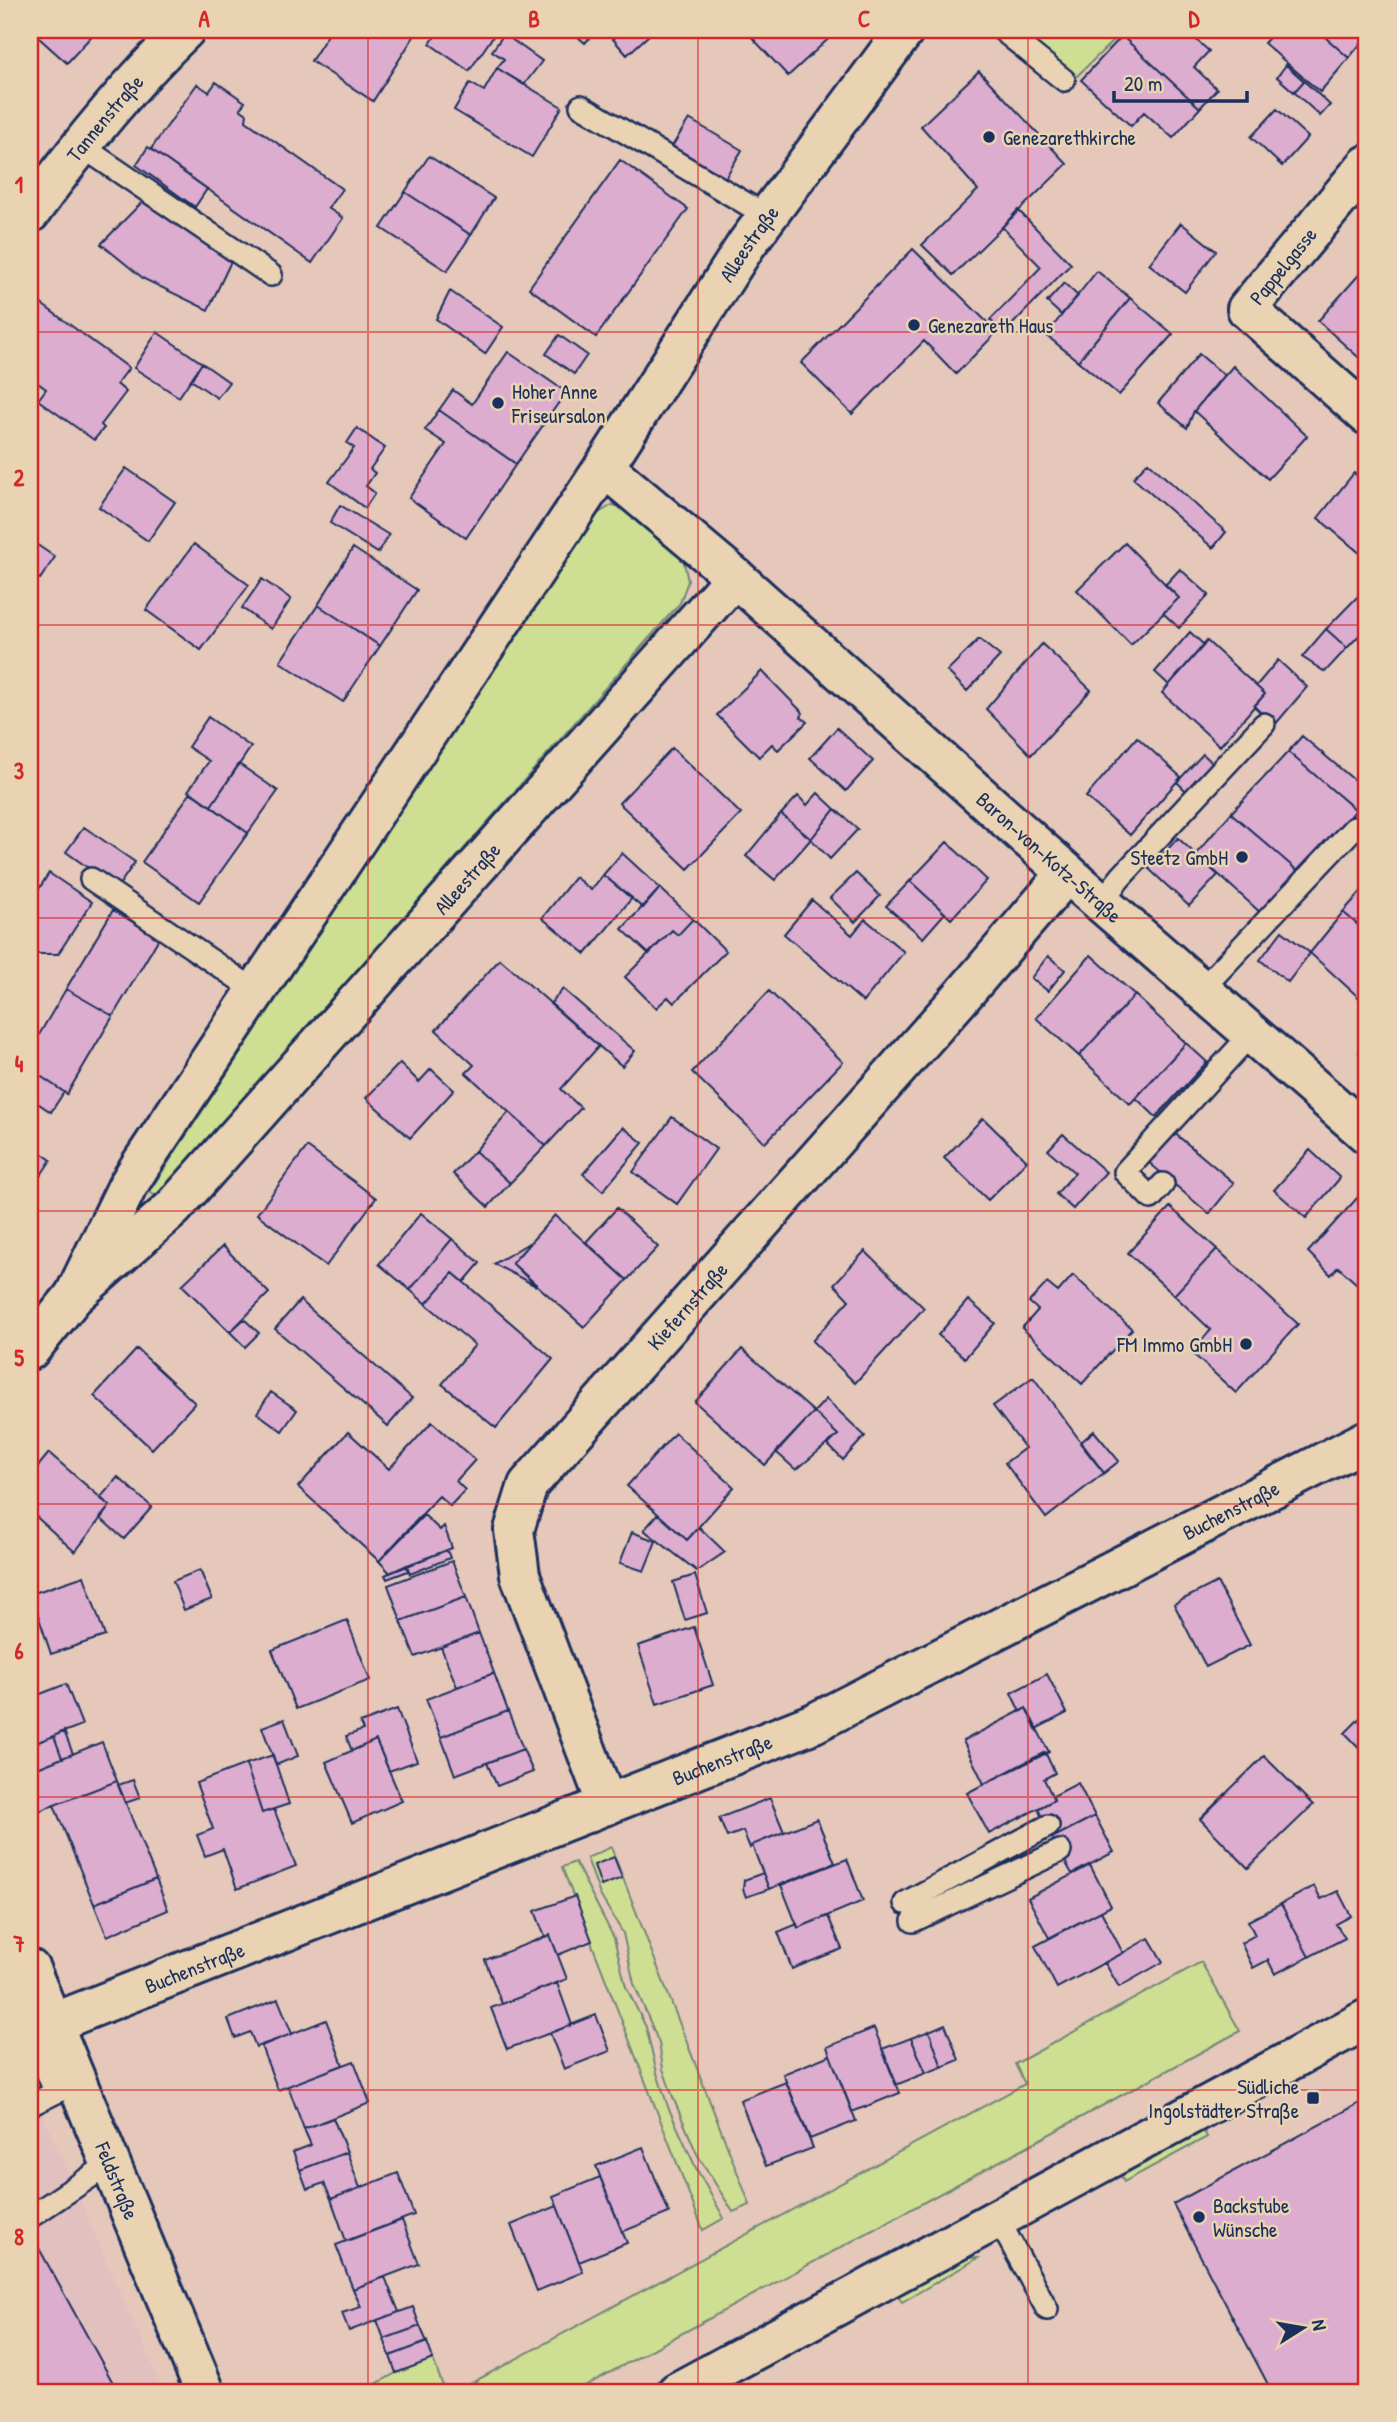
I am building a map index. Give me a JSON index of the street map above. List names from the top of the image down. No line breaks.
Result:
{"streets":{"street":["Tannenstraße","Alleestraße","Pappelgasse","Baron-von-Kotz-Straße","Kiefernstraße","Buchenstraße","Feldstraße"]},"crossings":[["Alleestraße","Baron-von-Kotz-Straße"],["Baron-von-Kotz-Straße","Kiefernstraße"],["Kiefernstraße","Buchenstraße"],["Buchenstraße","Feldstraße"]],"places":{"other":["Genezarethkirche","Genezareth Haus","Hoher Anne Friseursalon","Steetz GmbH","FM Immo GmbH","Backstube Wünsche"],"transit":["Südliche Ingolstädter Straße"]},"scale_bar":"20 m","north":"right","grid":{"columns":["A","B","C","D"],"rows":["1","2","3","4","5","6","7","8"]}}
